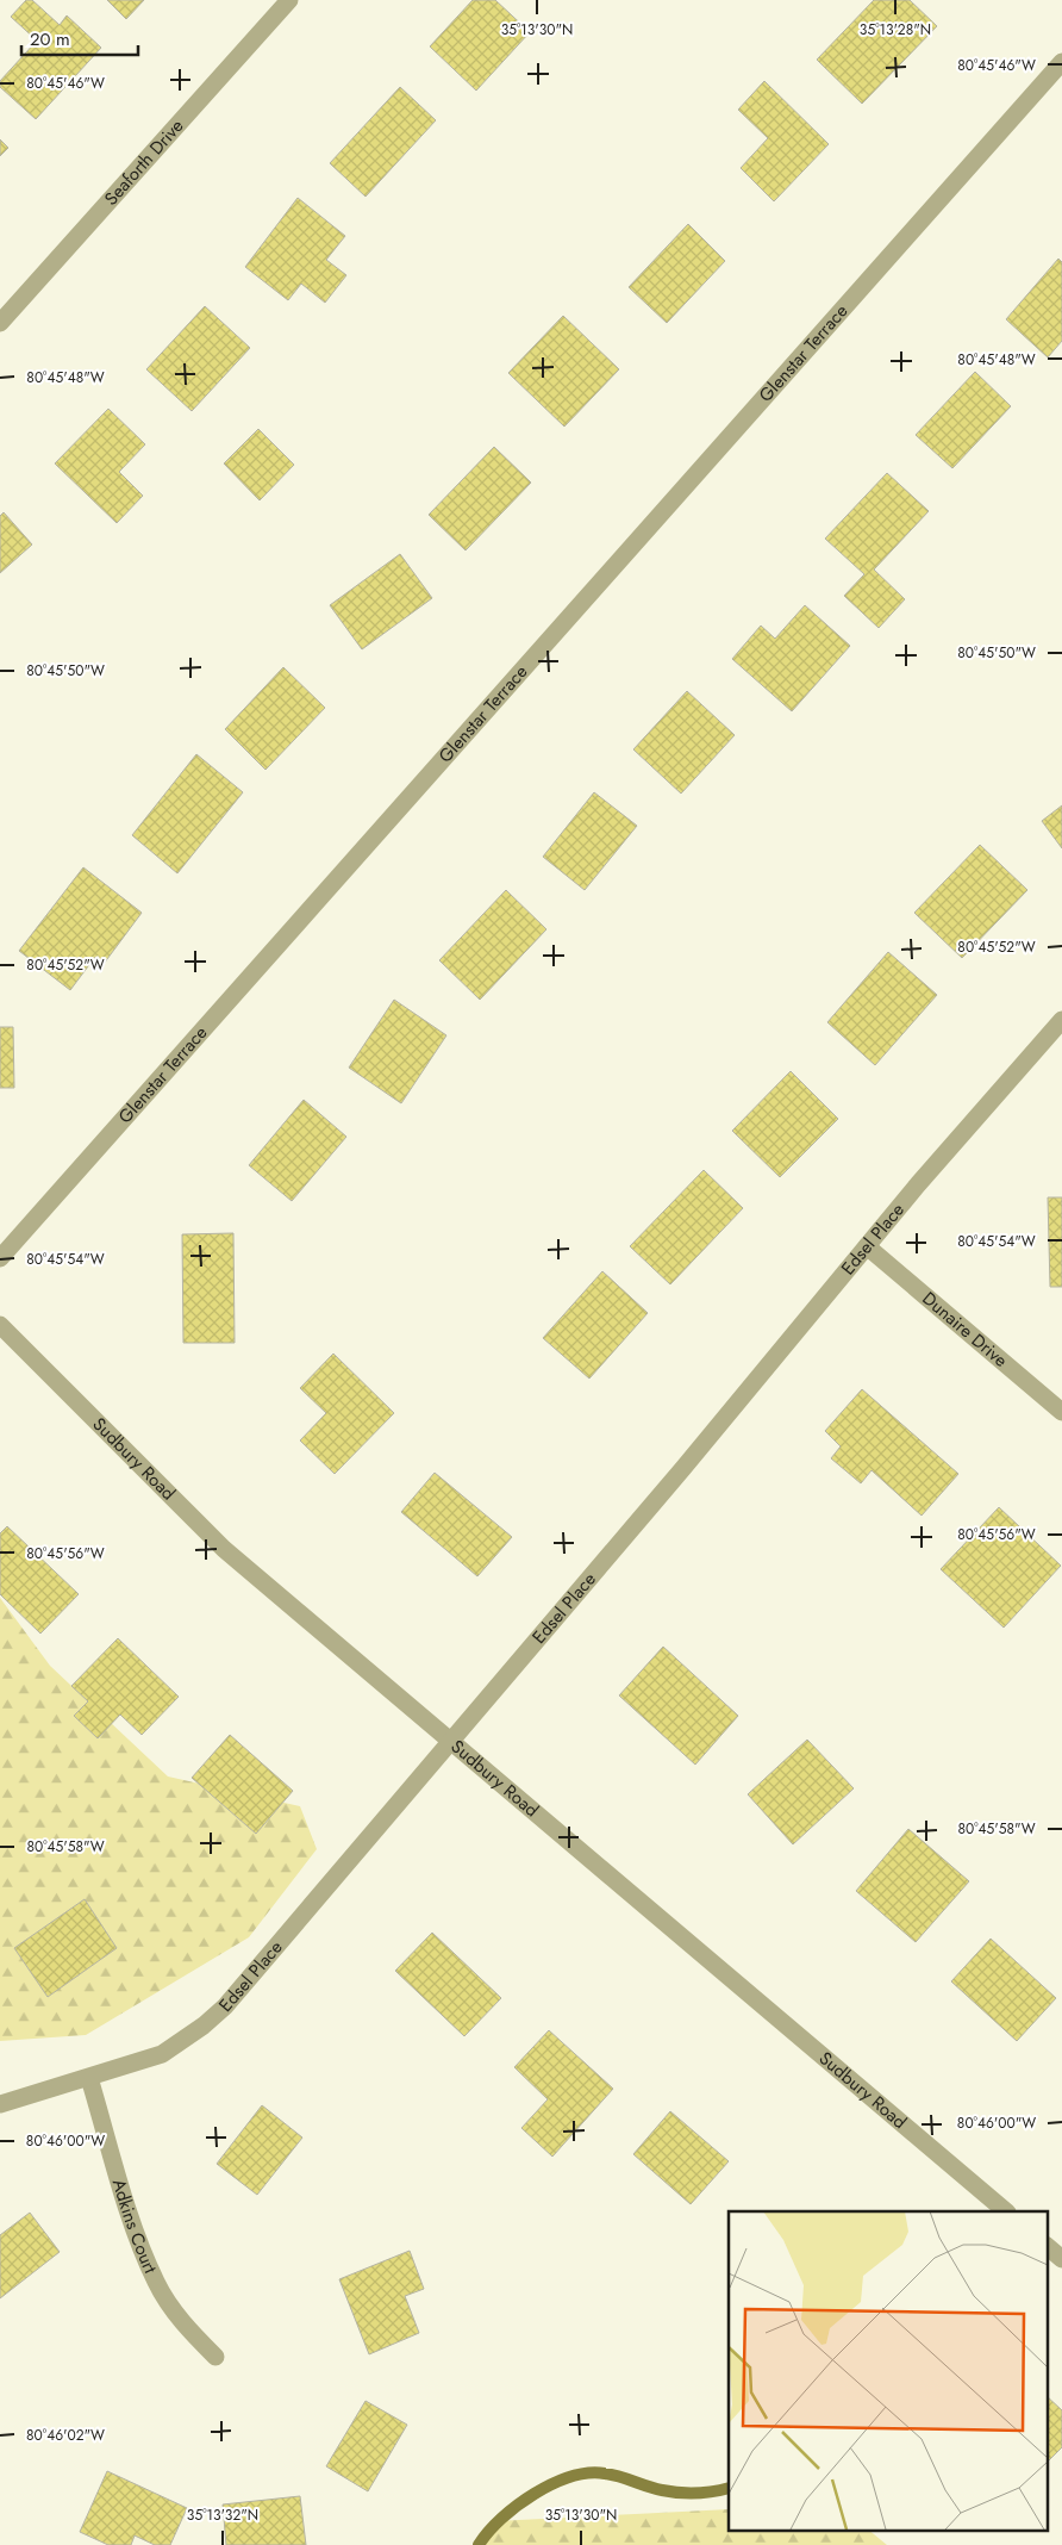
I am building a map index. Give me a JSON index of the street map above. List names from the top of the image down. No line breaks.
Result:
{"streets":{"street":["Seaforth Drive","Glenstar Terrace","Edsel Place","Dunaire Drive","Sudbury Road","Adkins Court"]},"crossings":[["Edsel Place","Dunaire Drive"],["Edsel Place","Sudbury Road"],["Edsel Place","Adkins Court"]],"scale_bar":"20 m","coordinates":["35°13'30\"N","35°13'28\"N","80°45'46\"W","80°45'48\"W","80°45'50\"W","80°45'52\"W","80°45'54\"W","80°45'56\"W","80°45'58\"W","80°46'00\"W","80°46'02\"W","35°13'32\"N"]}
